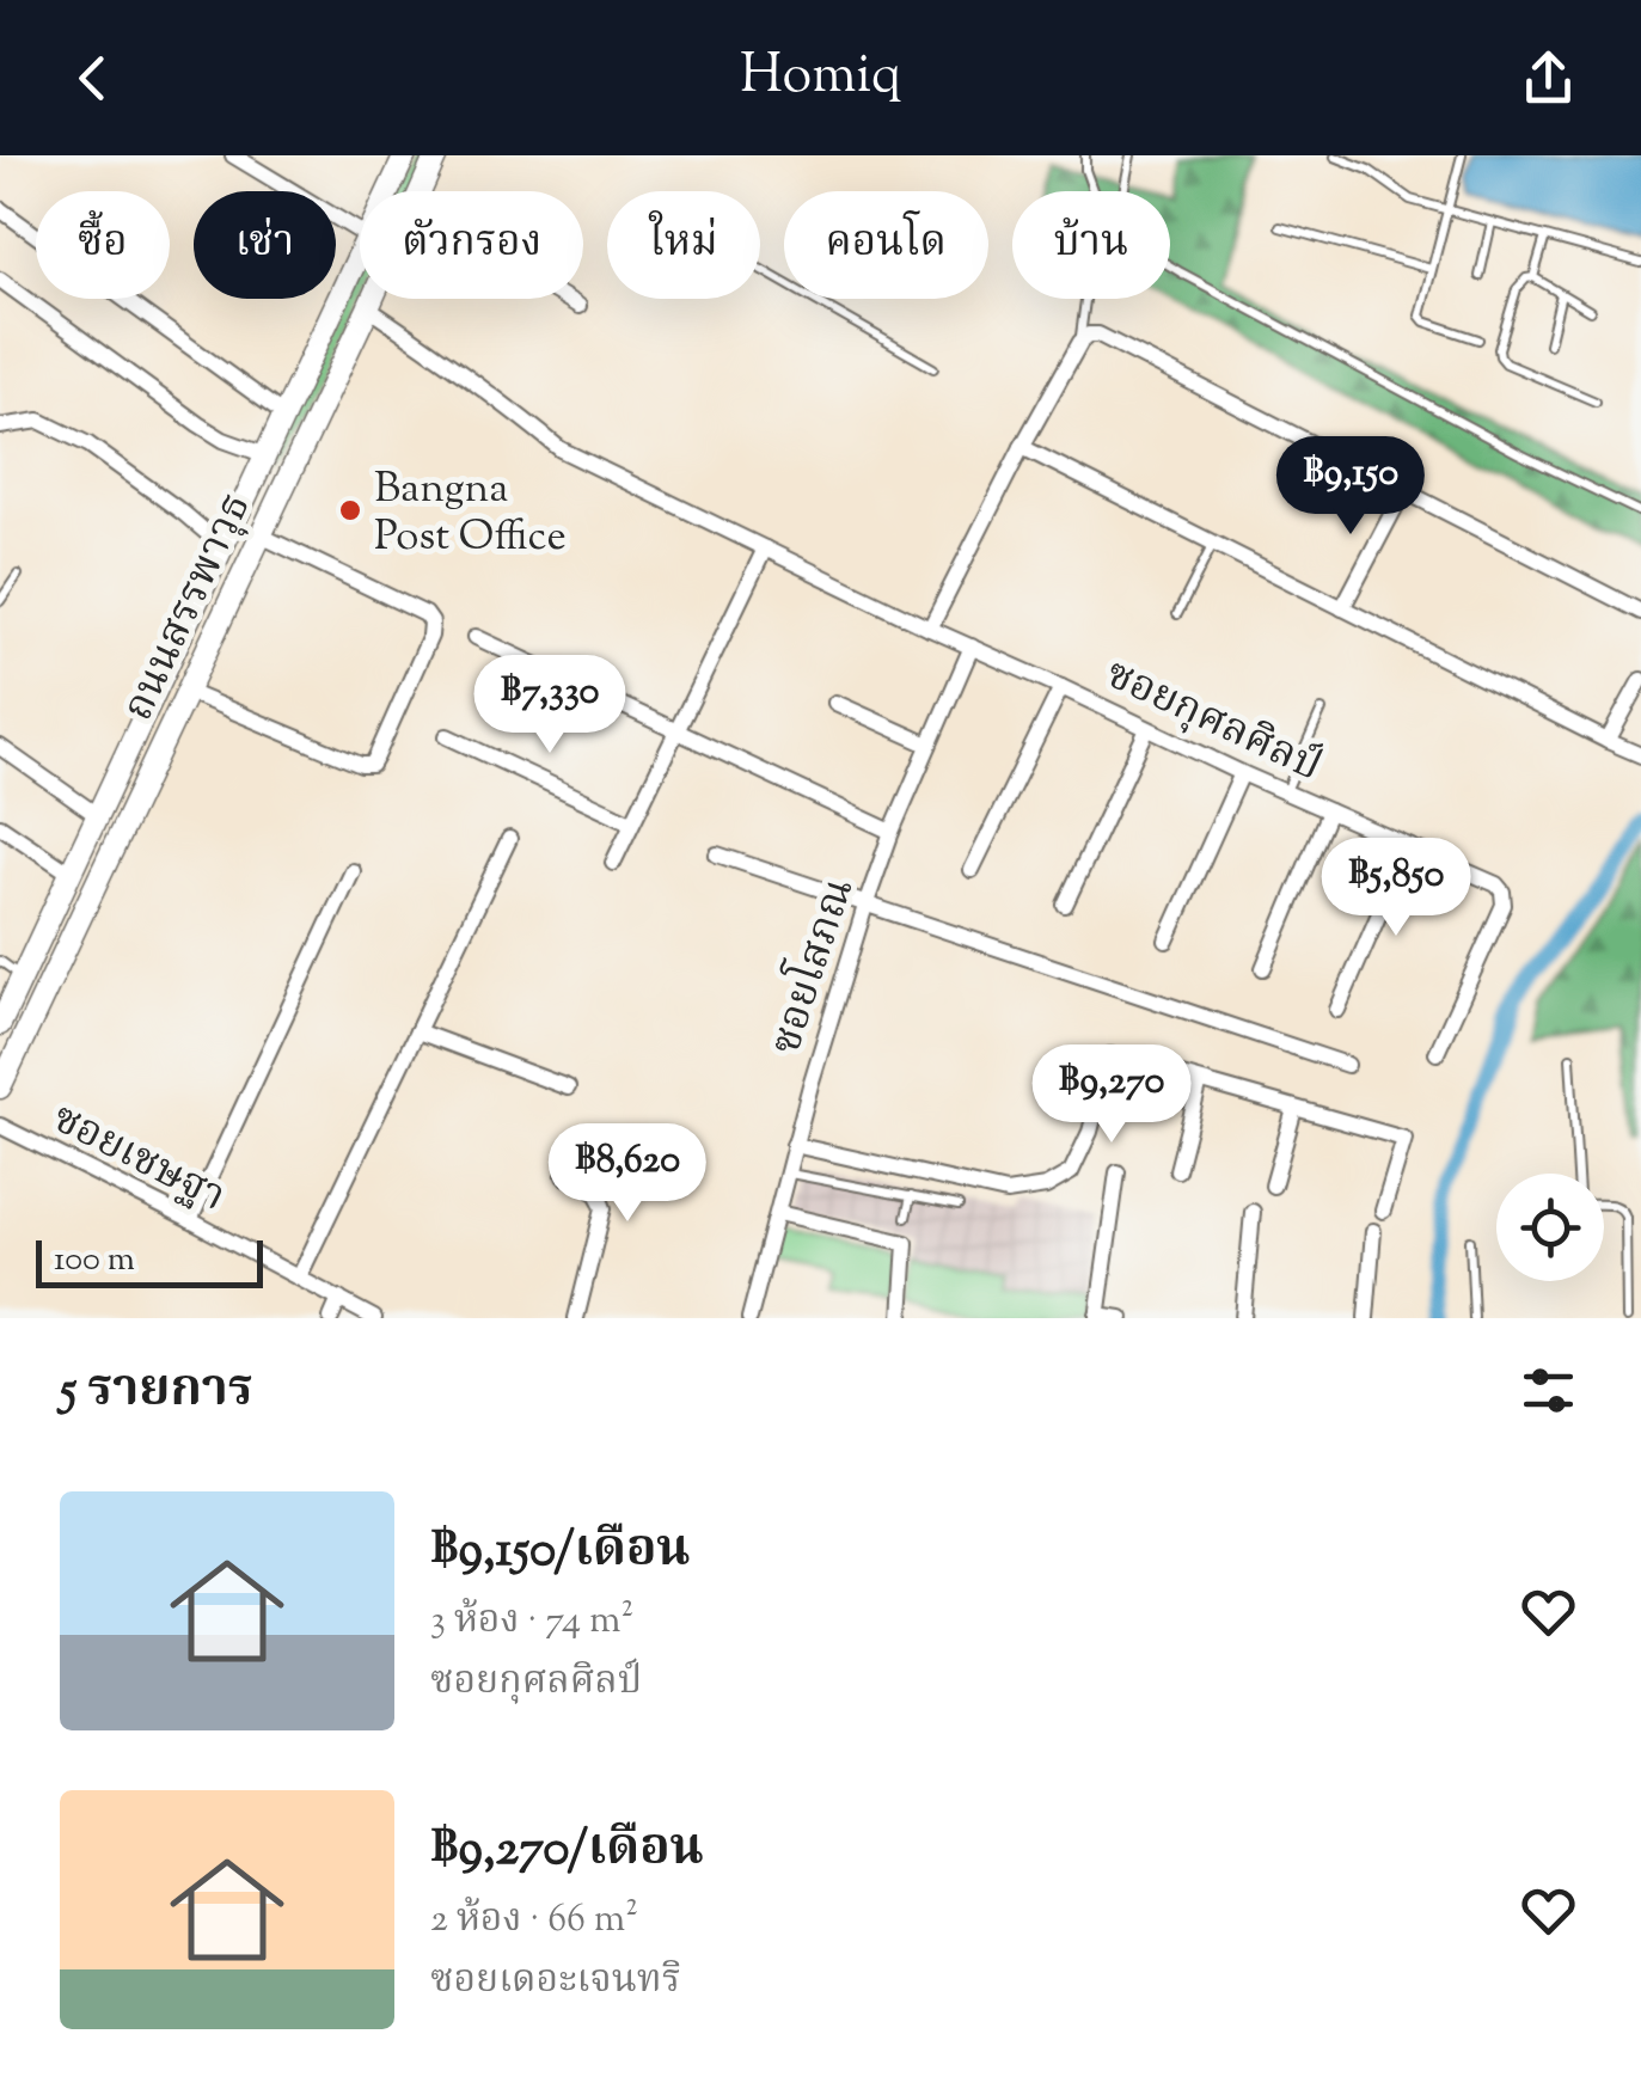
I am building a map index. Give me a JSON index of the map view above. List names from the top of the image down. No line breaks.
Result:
{"streets":{"main road":["ถนนสรรพาวุธ"],"street":["ซอยกุศลศิลป์","ซอยโสภณ","ซอยเชษฐา"]},"crossings":[["ถนนสรรพาวุธ","ซอยกุศลศิลป์"],["ซอยกุศลศิลป์","ซอยโสภณ"]],"places":["Bangna Post Office"],"scale_bar":"100 m","page":{"header":"Homiq","chip":["ซื้อ","เช่า","ตัวกรอง","ใหม่","คอนโด","บ้าน"],"price":["฿9,150","฿7,330","฿5,850","฿9,270","฿8,620"],"scale":"100 m","heading":"5 รายการ","list":[{"name":"฿9,150/เดือน","note":"3 ห้อง · 74 m² · ซอยกุศลศิลป์"},{"name":"฿9,270/เดือน","note":"2 ห้อง · 66 m² · ซอยเดอะเจนทริ"}]}}
